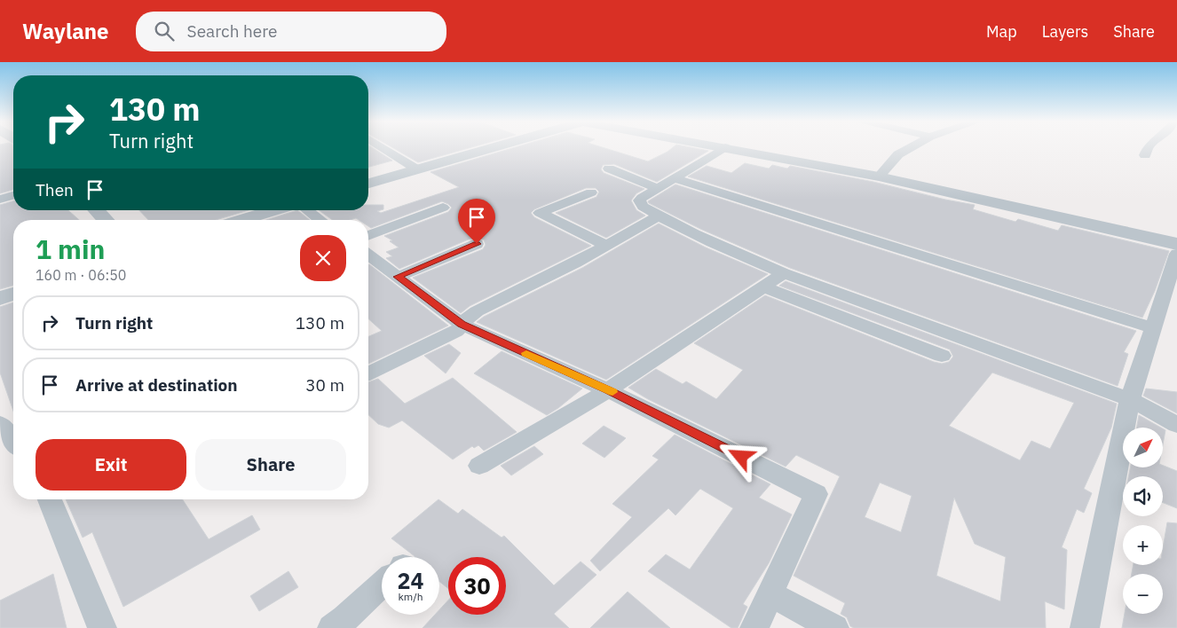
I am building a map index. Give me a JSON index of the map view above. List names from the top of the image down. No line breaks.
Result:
{"north":"top right","page":{"header":"Waylane","search":"Search here","nav":["Map","Layers","Share"],"turn":["130 m","Turn right"],"then":"Then","heading":["1 min","160 m · 06:50"],"list":[{"name":"Turn right","value":"130 m"},{"name":"Arrive at destination","value":"30 m"}],"map_buttons":["+","−"],"buttons":["Exit","Share"],"speed":"24 km/h","limit":"30"}}
